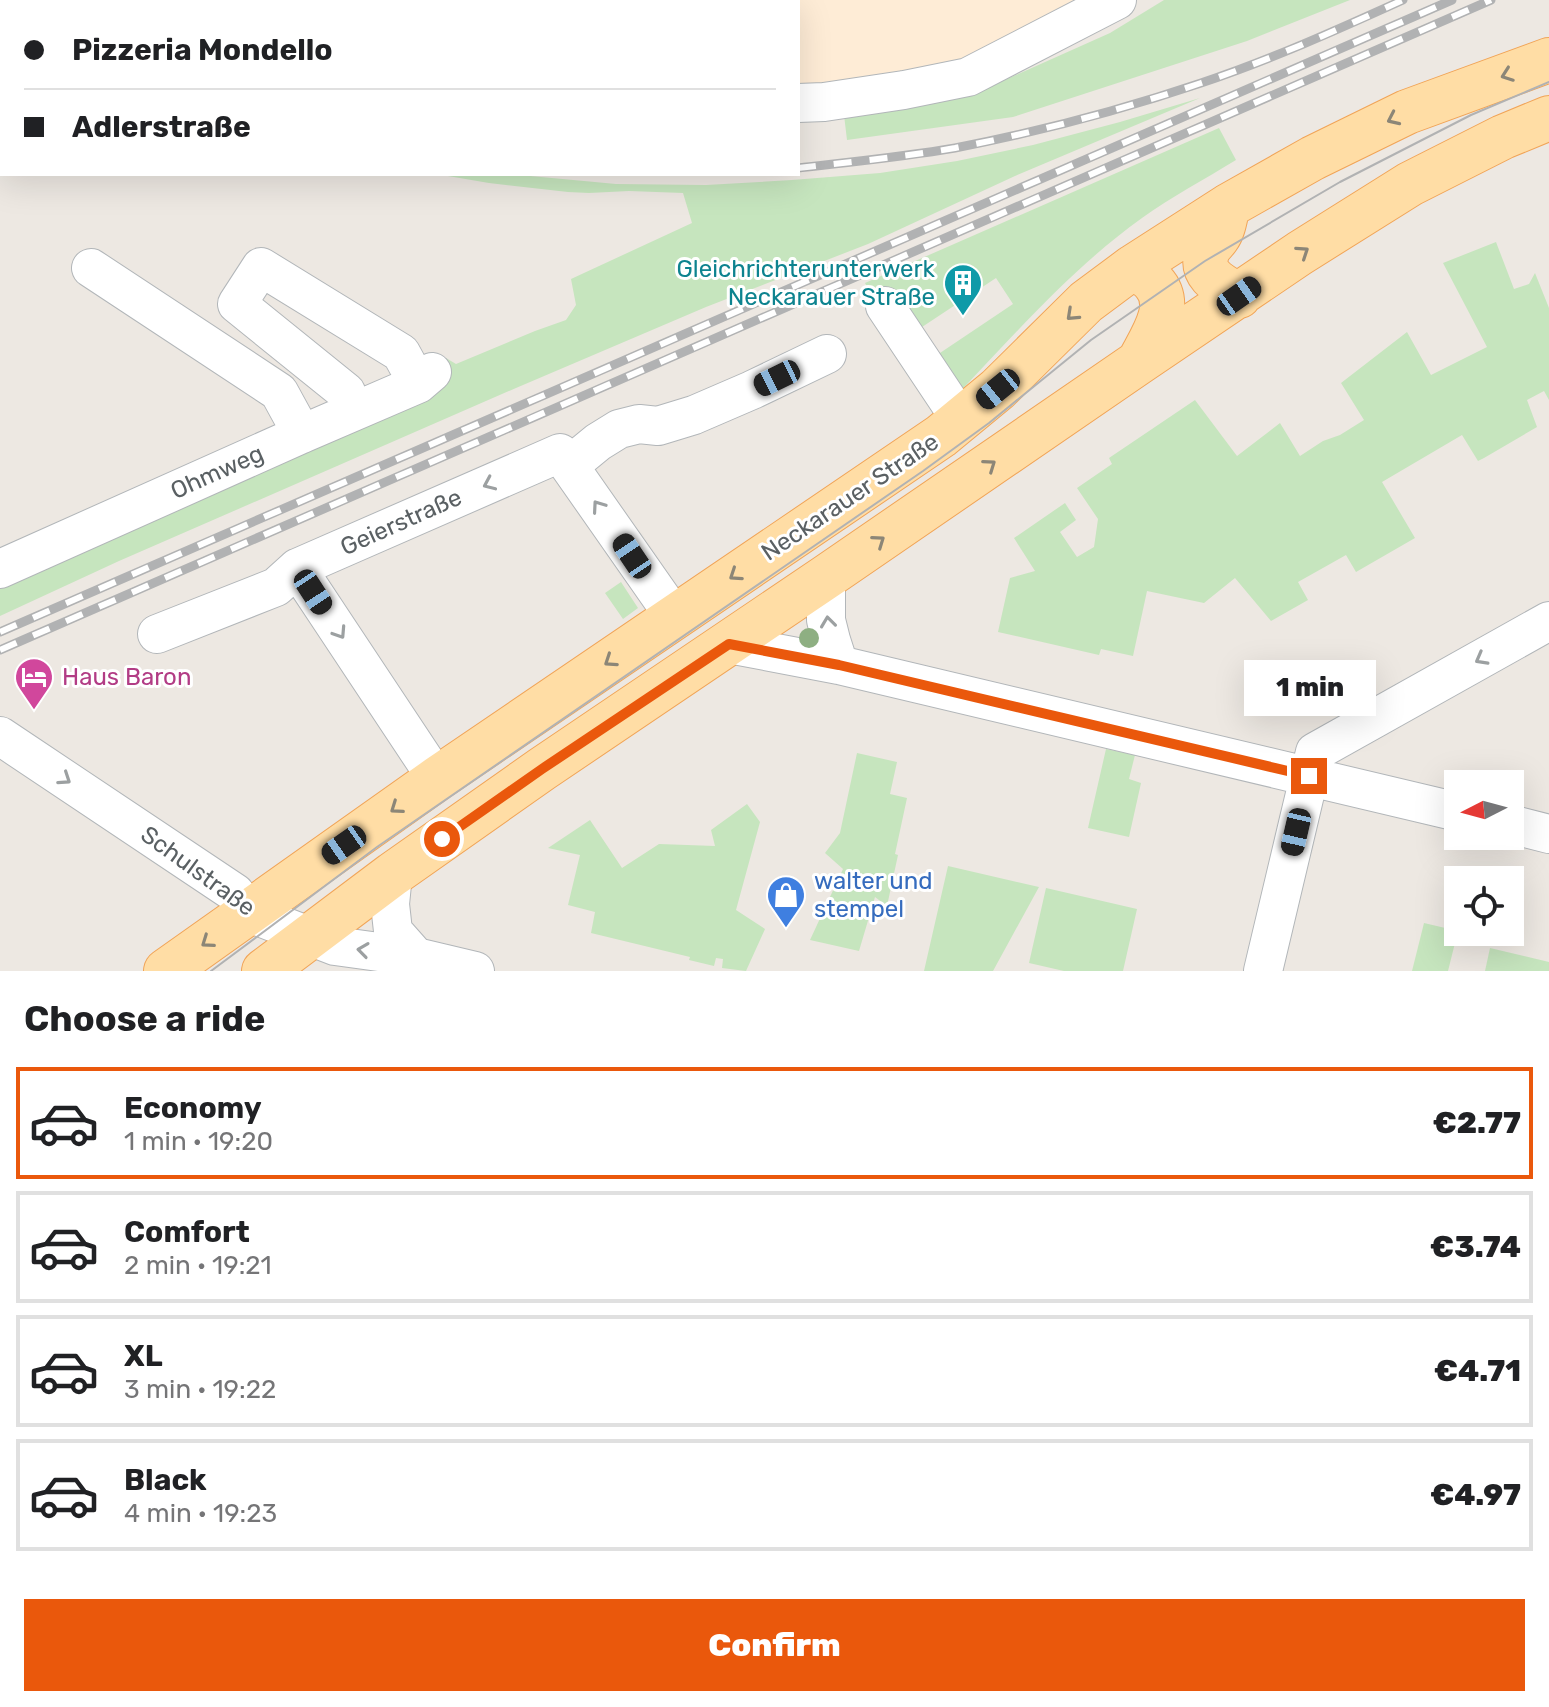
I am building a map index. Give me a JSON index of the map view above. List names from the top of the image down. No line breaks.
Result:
{"streets":{"main road":["Neckarauer Straße"],"street":["Ohmweg","Geierstraße","Schulstraße"]},"crossings":[["Neckarauer Straße","Schulstraße"]],"one_way":["Geierstraße"],"places":{"building":["Gleichrichterunterwerk Neckarauer Straße"],"hotel":["Haus Baron"],"shop":["walter und stempel"]},"north":"left","page":{"banner":["Pizzeria Mondello","Adlerstraße"],"bubble":"1 min","heading":"Choose a ride","list":[{"name":"Economy","note":"1 min · 19:20","value":"€2.77"},{"name":"Comfort","note":"2 min · 19:21","value":"€3.74"},{"name":"XL","note":"3 min · 19:22","value":"€4.71"},{"name":"Black","note":"4 min · 19:23","value":"€4.97"}],"buttons":"Confirm"}}
